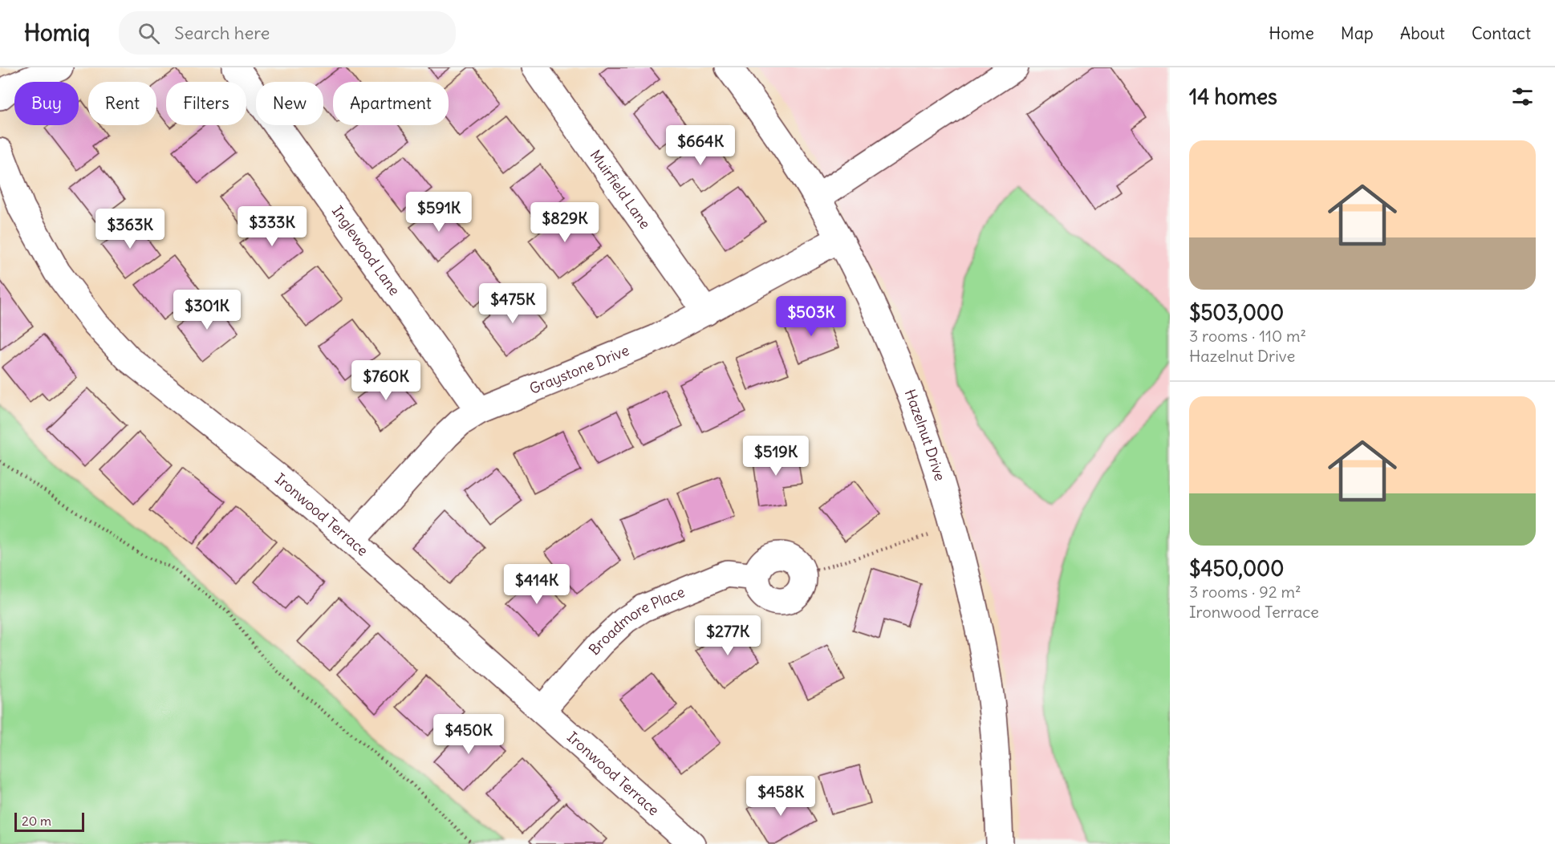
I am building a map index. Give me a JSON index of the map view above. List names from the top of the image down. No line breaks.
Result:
{"streets":{"street":["Muirfield Lane","Inglewood Lane","Graystone Drive","Hazelnut Drive","Ironwood Terrace","Broadmore Place"]},"crossings":[["Muirfield Lane","Graystone Drive"],["Inglewood Lane","Graystone Drive"],["Graystone Drive","Hazelnut Drive"],["Graystone Drive","Ironwood Terrace"],["Ironwood Terrace","Broadmore Place"]],"scale_bar":"20 m","page":{"header":"Homiq","search":"Search here","nav":["Home","Map","About","Contact"],"heading":"14 homes","chip":["Buy","Rent","Filters","New","Apartment"],"price":["$664K","$591K","$829K","$333K","$363K","$475K","$301K","$503K","$760K","$519K","$414K","$277K","$450K","$458K"],"list":[{"name":"$503,000","note":"3 rooms · 110 m² · Hazelnut Drive"},{"name":"$450,000","note":"3 rooms · 92 m² · Ironwood Terrace"}],"scale":"20 m"}}
